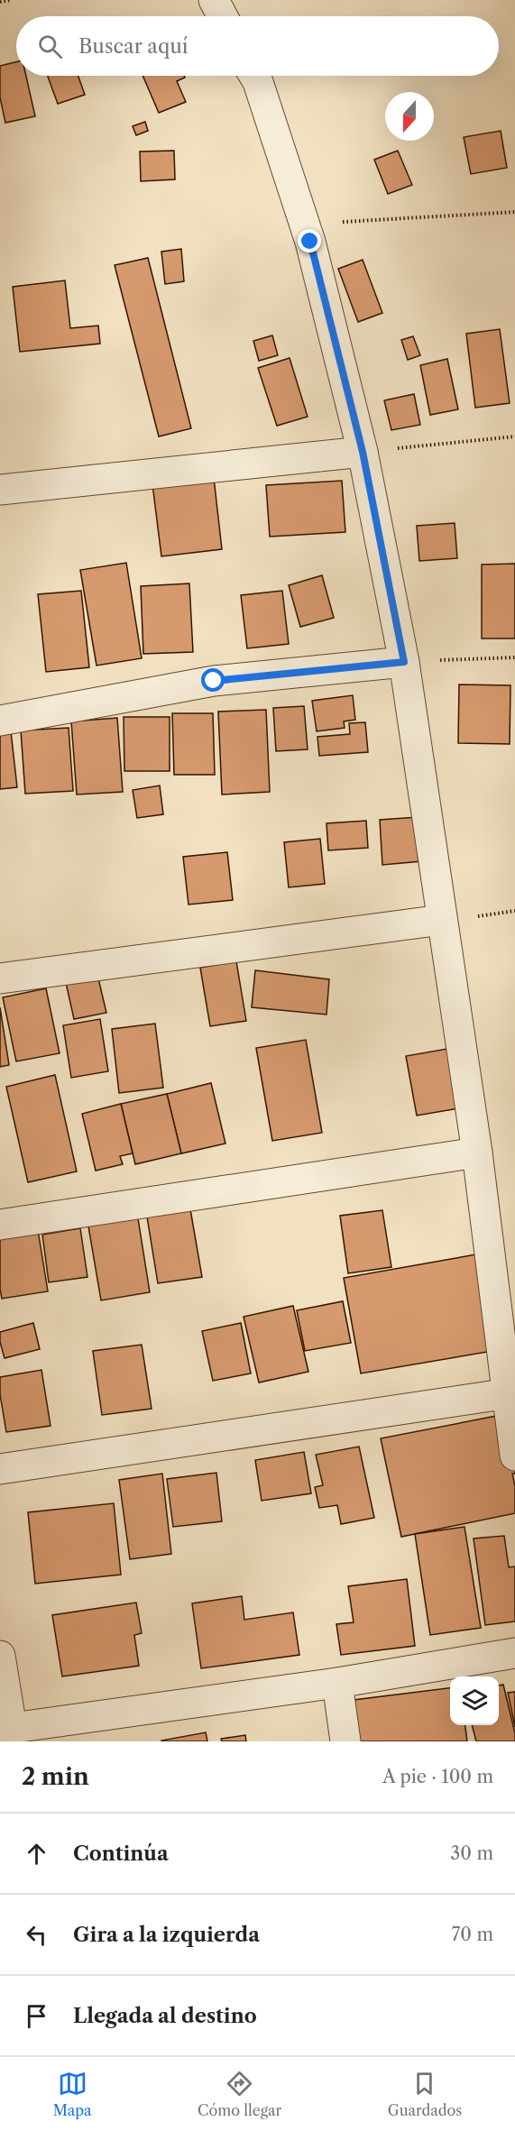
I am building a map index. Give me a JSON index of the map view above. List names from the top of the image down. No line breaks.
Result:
{"north":"bottom","page":{"search":"Buscar aquí","heading":["2 min","A pie · 100 m"],"list":[["Continúa","30 m"],["Gira a la izquierda","70 m"],"Llegada al destino"],"nav":["Mapa","Cómo llegar","Guardados"]}}
